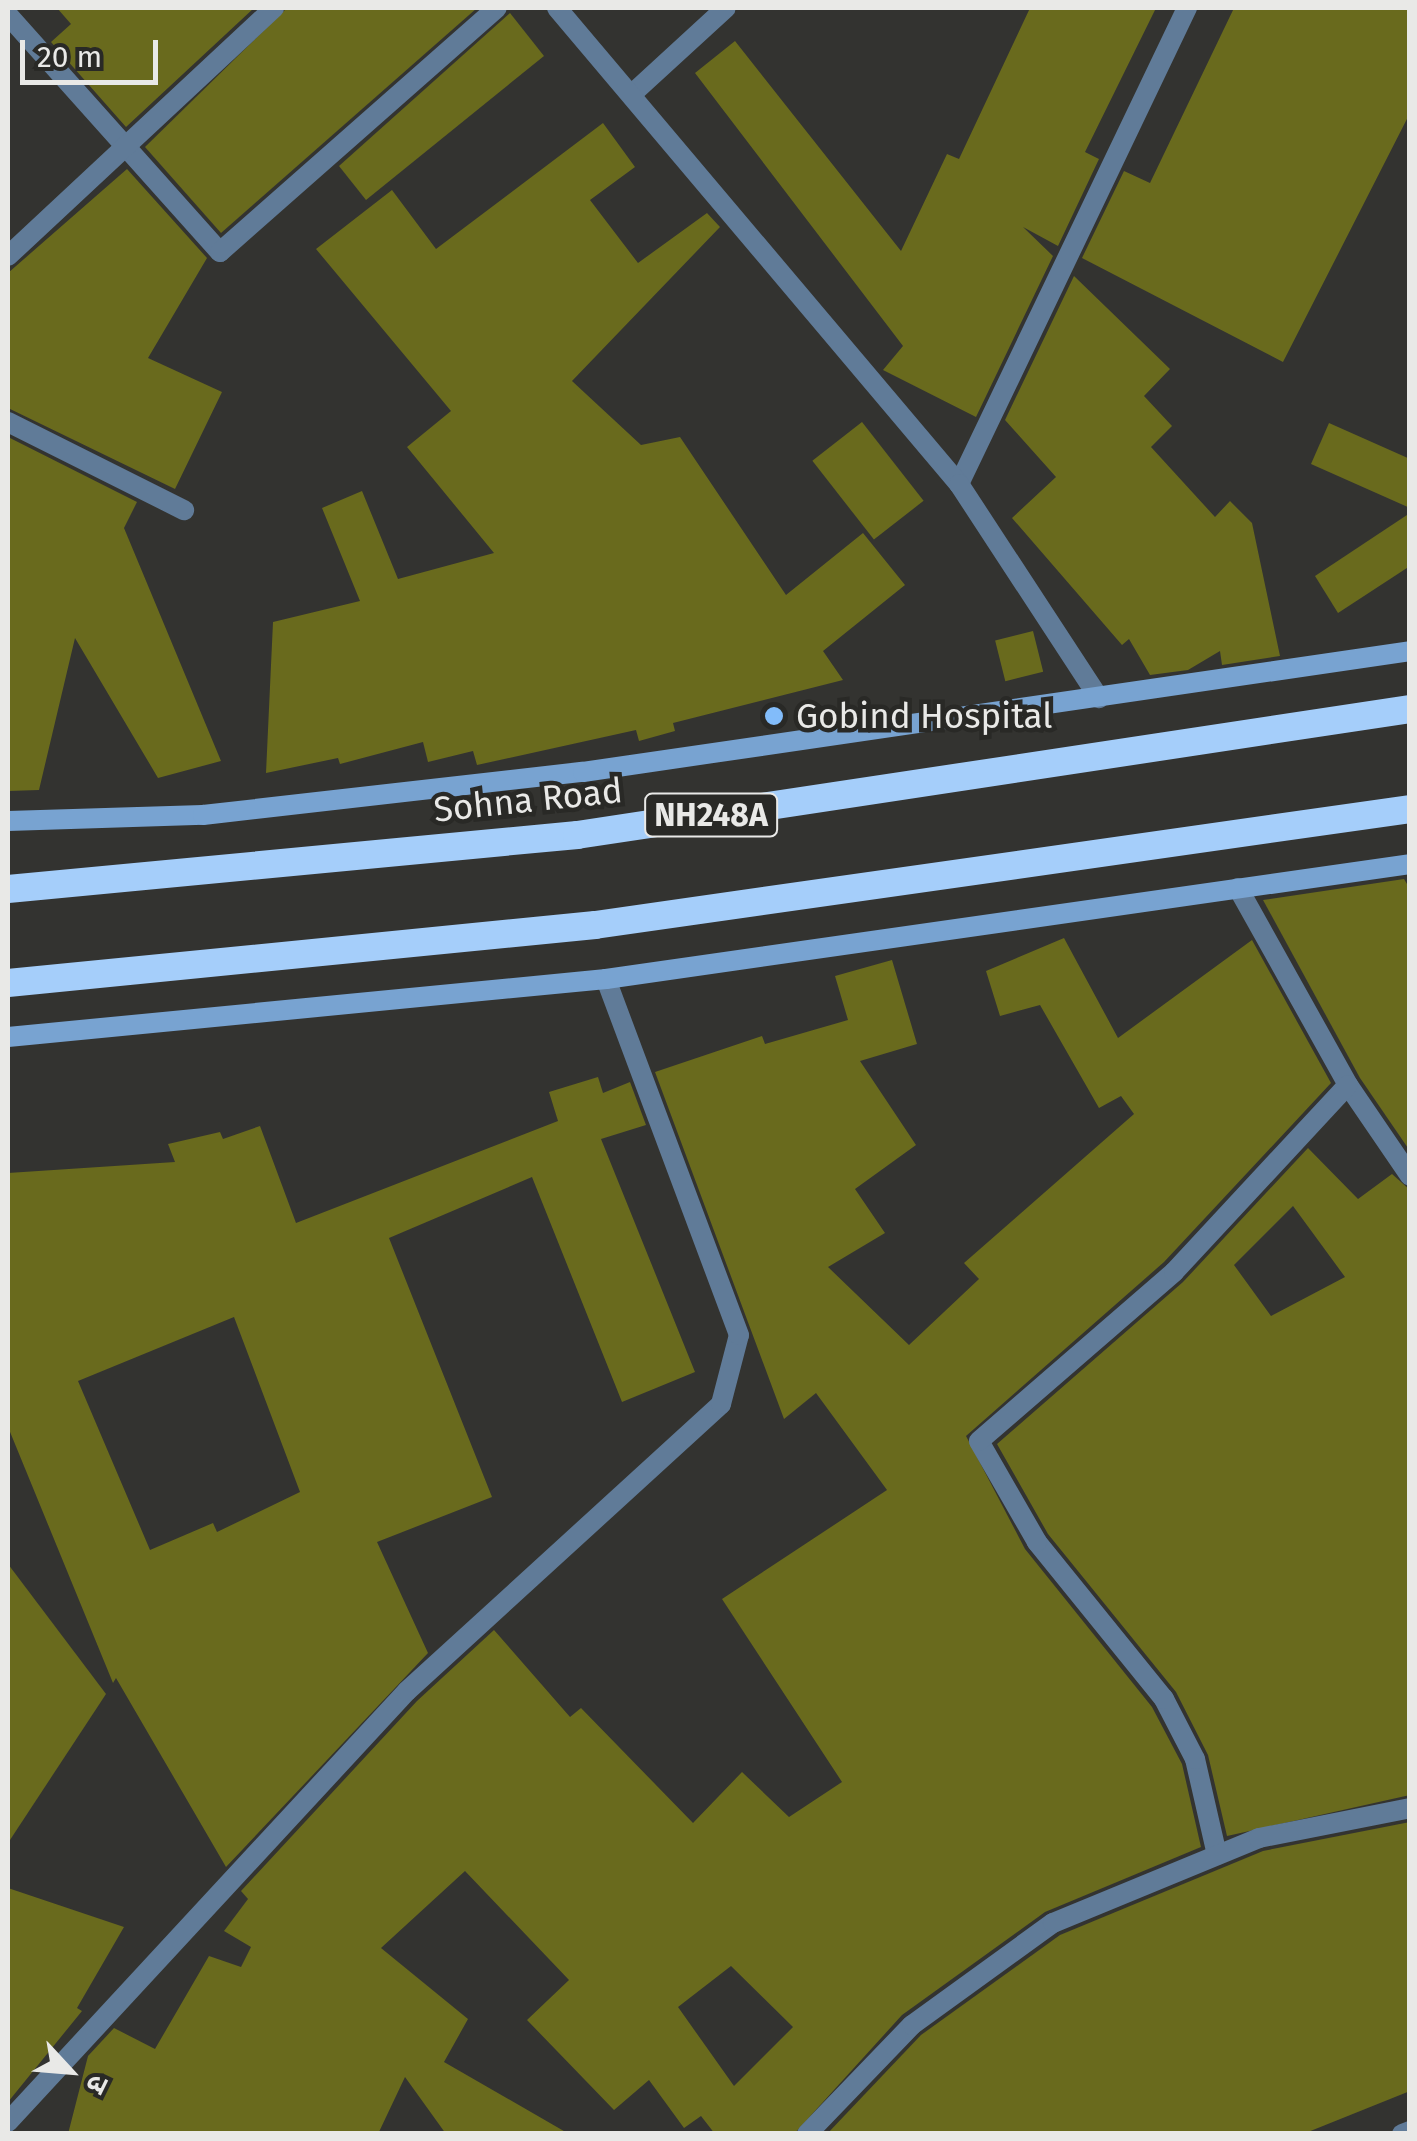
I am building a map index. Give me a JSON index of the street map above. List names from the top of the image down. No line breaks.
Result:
{"streets":{"highway":["Sohna Road","NH248A"]},"places":["Gobind Hospital"],"scale_bar":"20 m","north":"bottom right"}
